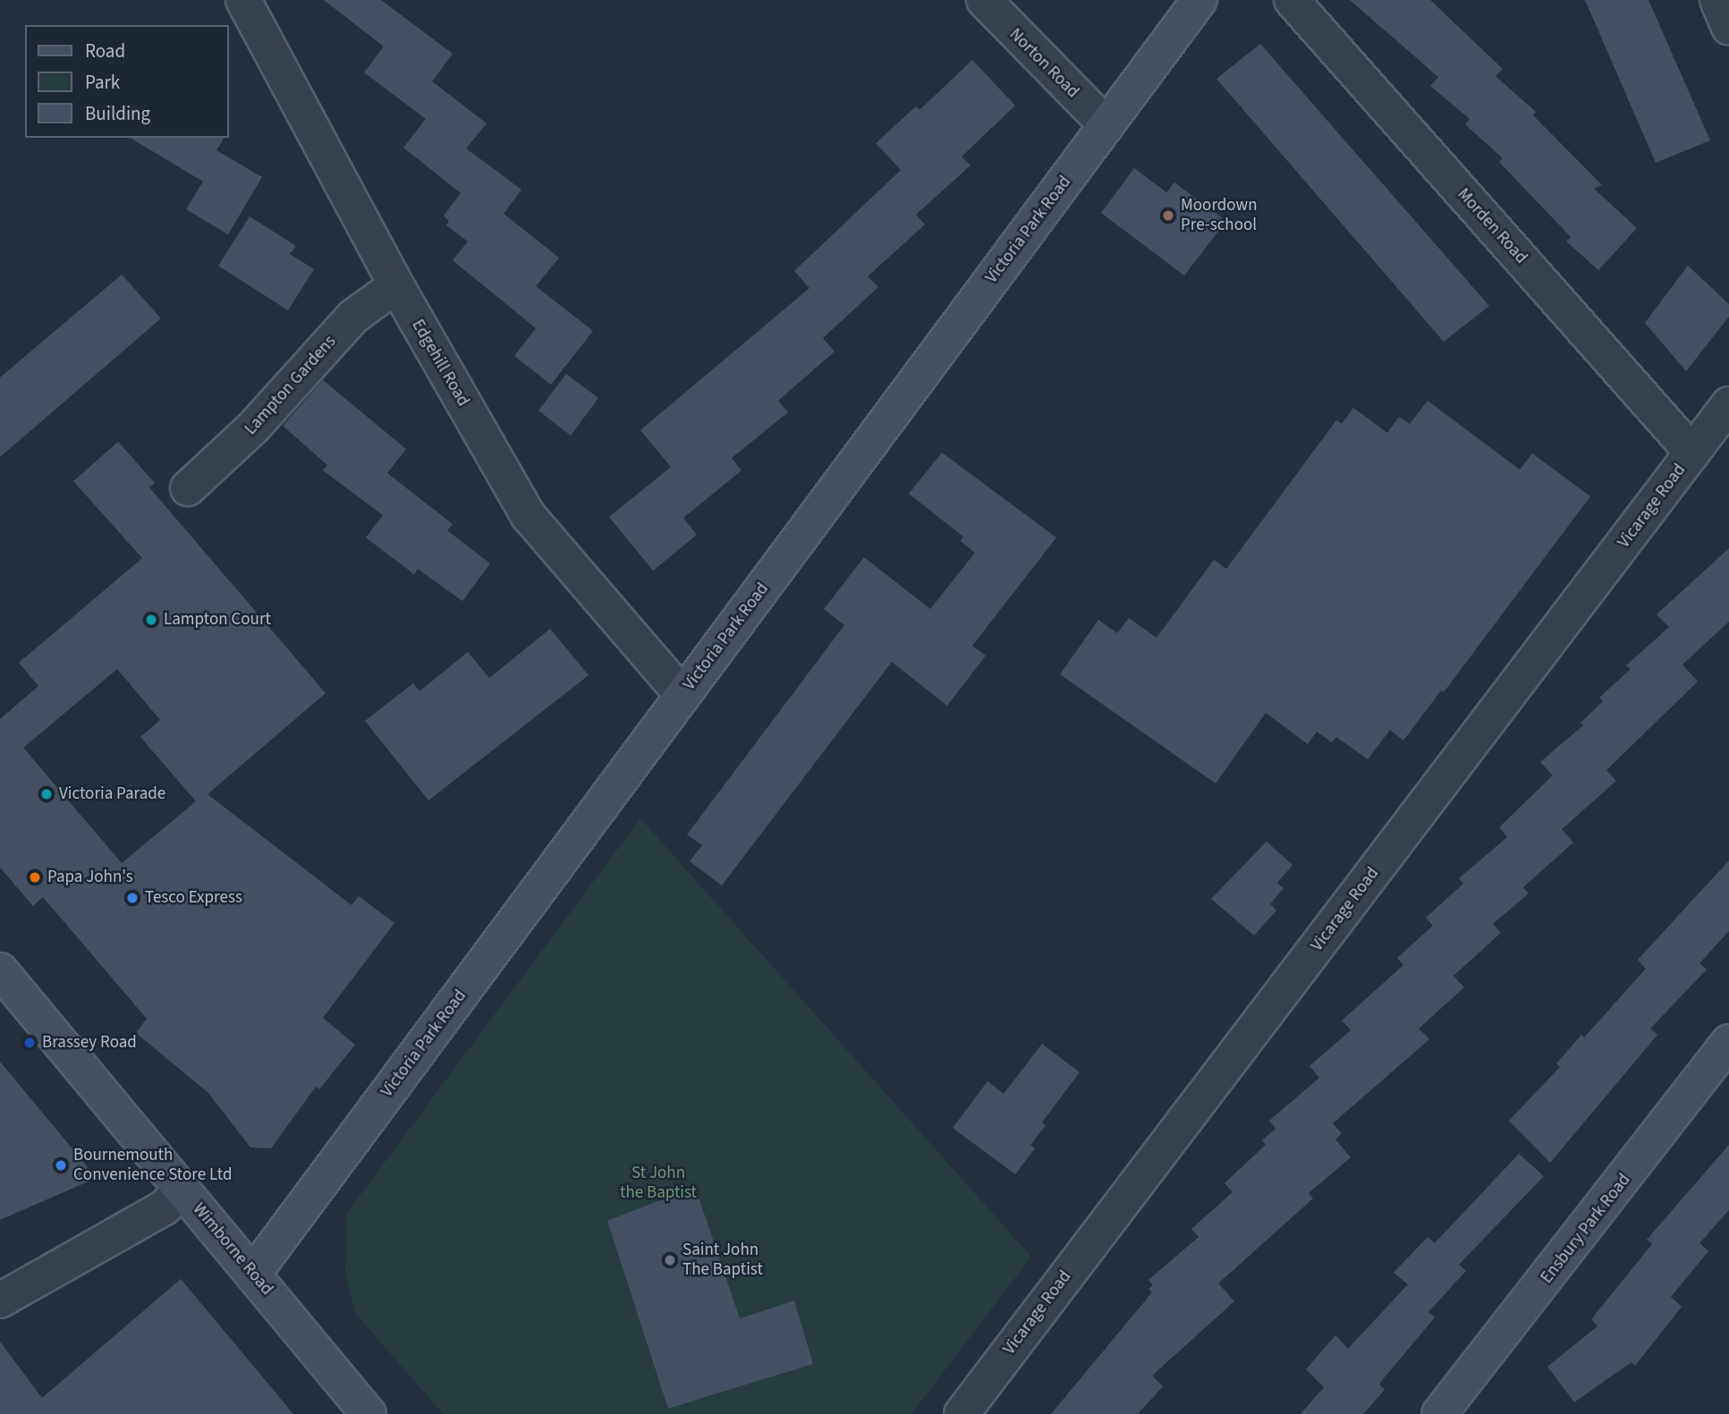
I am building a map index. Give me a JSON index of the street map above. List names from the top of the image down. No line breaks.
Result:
{"streets":{"street":["Norton Road","Morden Road","Victoria Park Road","Edgehill Road","Lampton Gardens","Vicarage Road","Ensbury Park Road","Wimborne Road"]},"crossings":[["Norton Road","Victoria Park Road"],["Morden Road","Vicarage Road"],["Victoria Park Road","Edgehill Road"],["Victoria Park Road","Wimborne Road"],["Edgehill Road","Lampton Gardens"]],"parks":["St John the Baptist"],"places":["Moordown Pre-school","Lampton Court","Victoria Parade","Papa John's","Tesco Express","Brassey Road","Bournemouth Convenience Store Ltd","Saint John The Baptist"],"legend":["Road","Park","Building"]}
